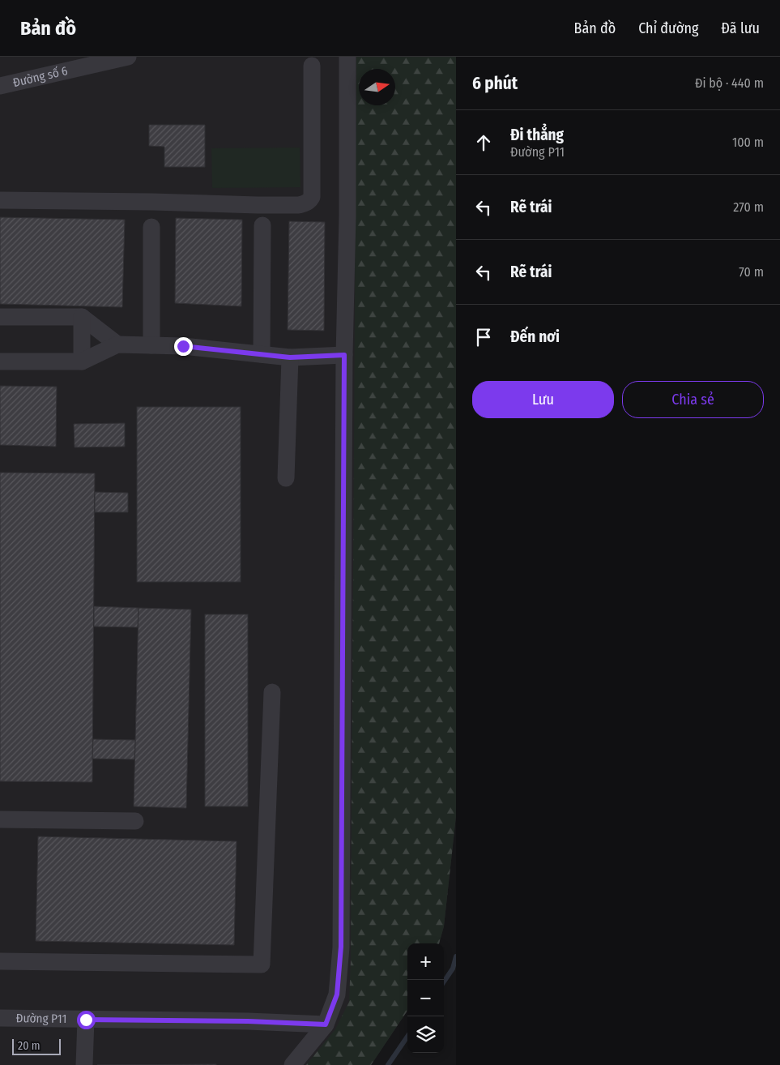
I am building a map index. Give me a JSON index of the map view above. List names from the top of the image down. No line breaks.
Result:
{"streets":{"street":["Đường số 6","Đường P11"]},"scale_bar":"20 m","north":"right","page":{"header":"Bản đồ","nav":["Bản đồ","Chỉ đường","Đã lưu"],"heading":["6 phút","Đi bộ · 440 m"],"list":[["Đi thẳng","Đường P11","100 m"],["Rẽ trái","270 m"],["Rẽ trái","70 m"],"Đến nơi"],"buttons":["Lưu","Chia sẻ"],"map_buttons":["+","−"],"scale":"20 m"}}
